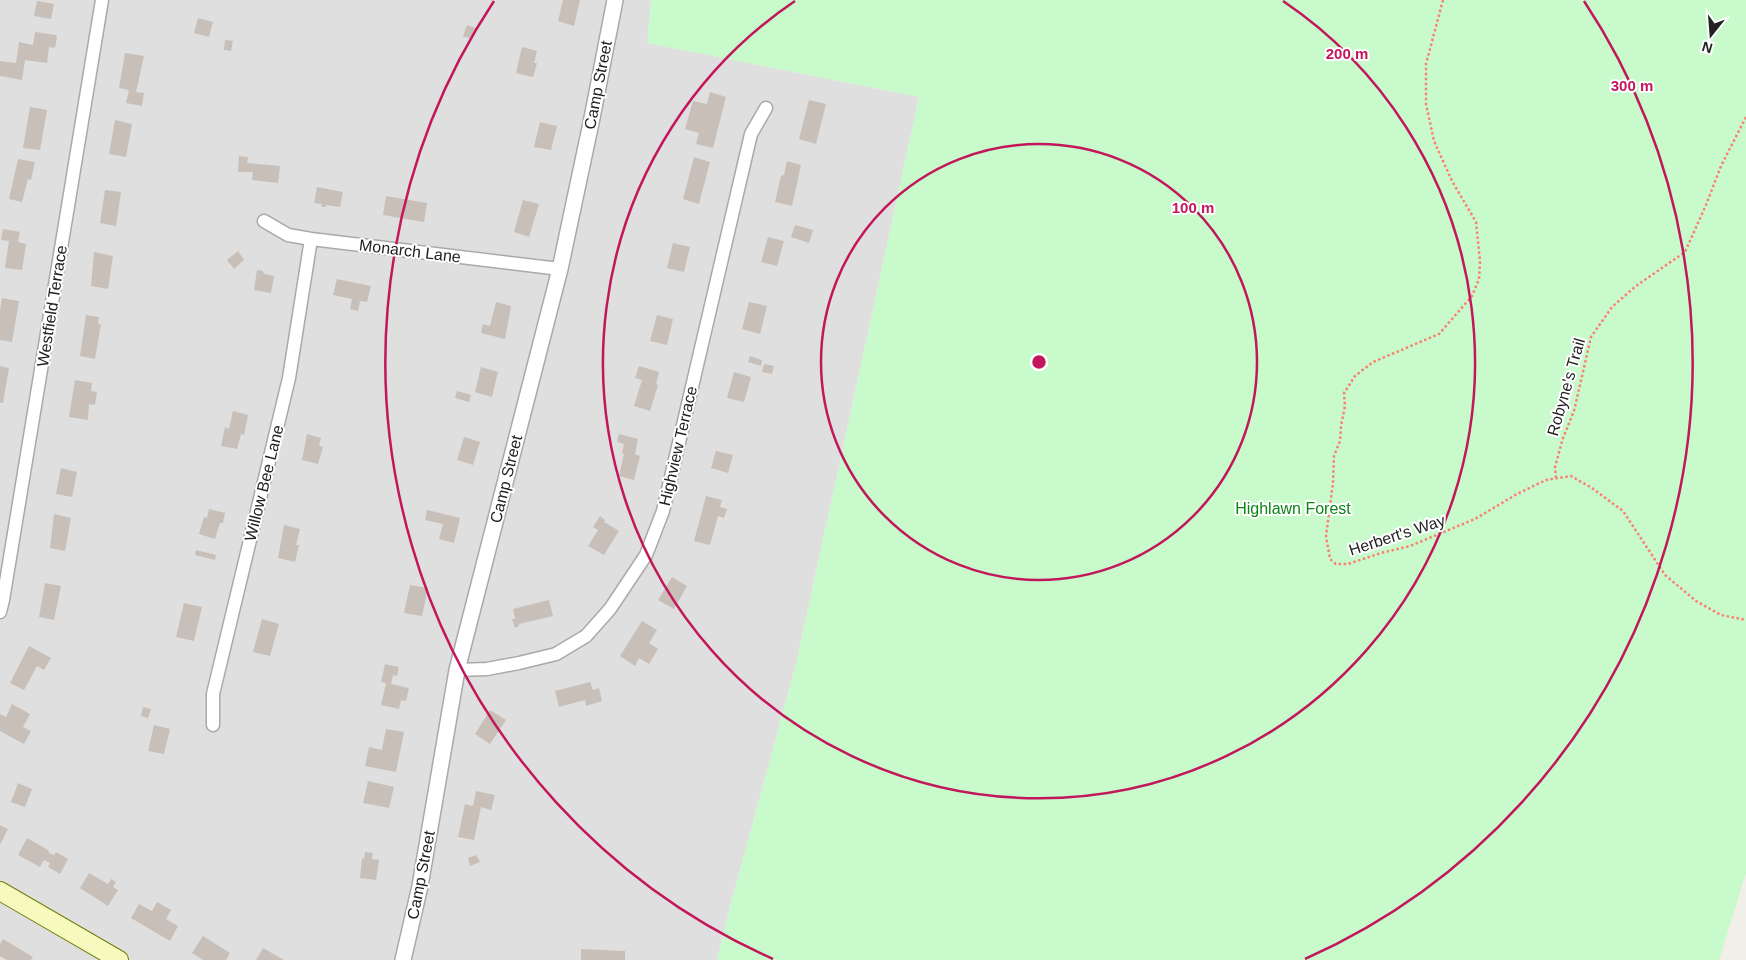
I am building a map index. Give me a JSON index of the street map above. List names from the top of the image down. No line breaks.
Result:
{"streets":{"street":["Camp Street","Monarch Lane","Westfield Terrace","Highview Terrace","Willow Bee Lane"],"path":["Robyne's Trail","Herbert's Way"]},"crossings":[["Camp Street","Monarch Lane"],["Camp Street","Highview Terrace"],["Monarch Lane","Willow Bee Lane"],["Robyne's Trail","Herbert's Way"]],"parks":["Highlawn Forest"],"north":"bottom","rings":["200 m","300 m","100 m"]}
